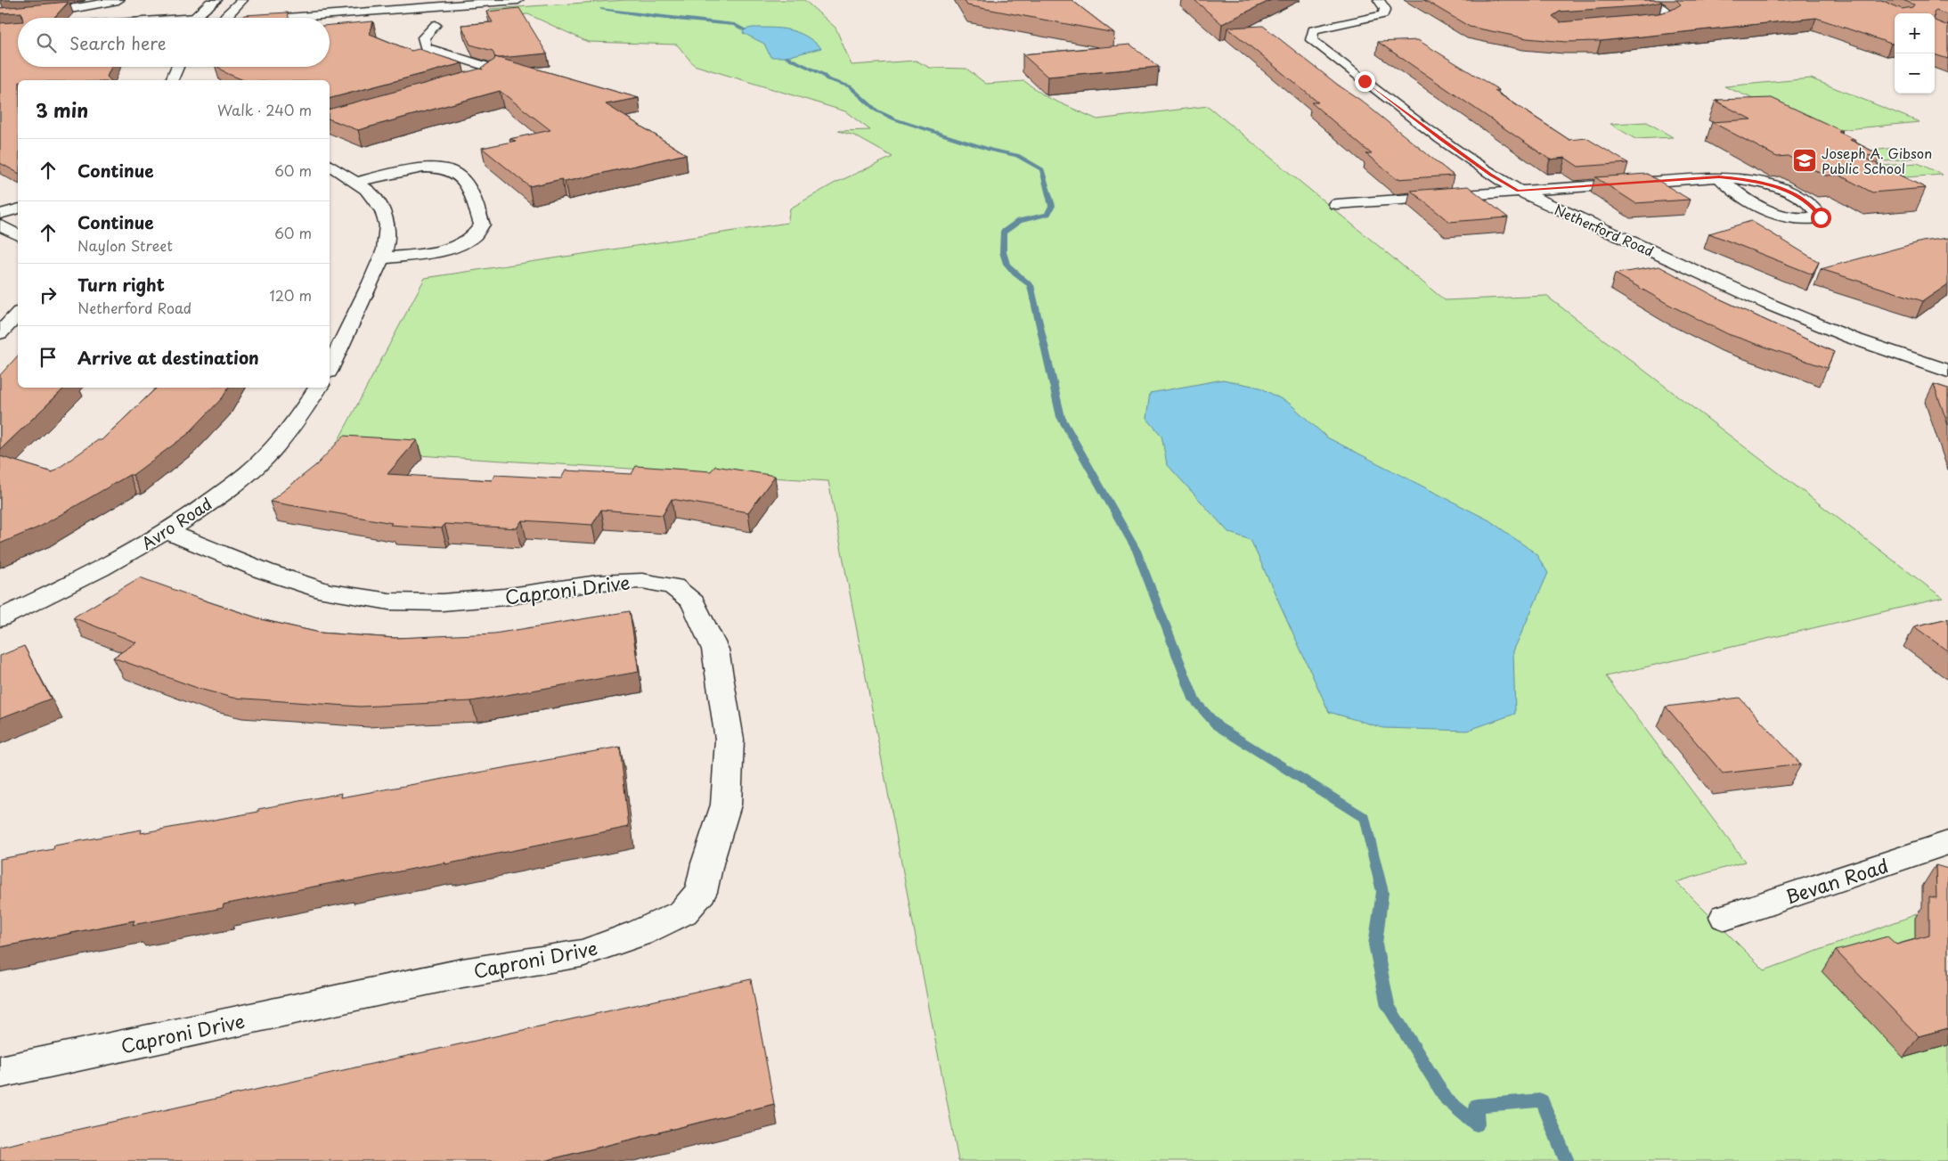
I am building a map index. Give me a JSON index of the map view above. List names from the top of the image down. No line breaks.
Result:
{"streets":{"street":["Netherford Road","Avro Road","Caproni Drive","Bevan Road"]},"crossings":[["Avro Road","Caproni Drive"]],"places":{"school or university":["Joseph A. Gibson Public School"]},"page":{"map_buttons":["+","−"],"search":"Search here","heading":["3 min","Walk · 240 m"],"list":[["Continue","60 m"],["Continue","Naylon Street","60 m"],["Turn right","Netherford Road","120 m"],"Arrive at destination"]}}
